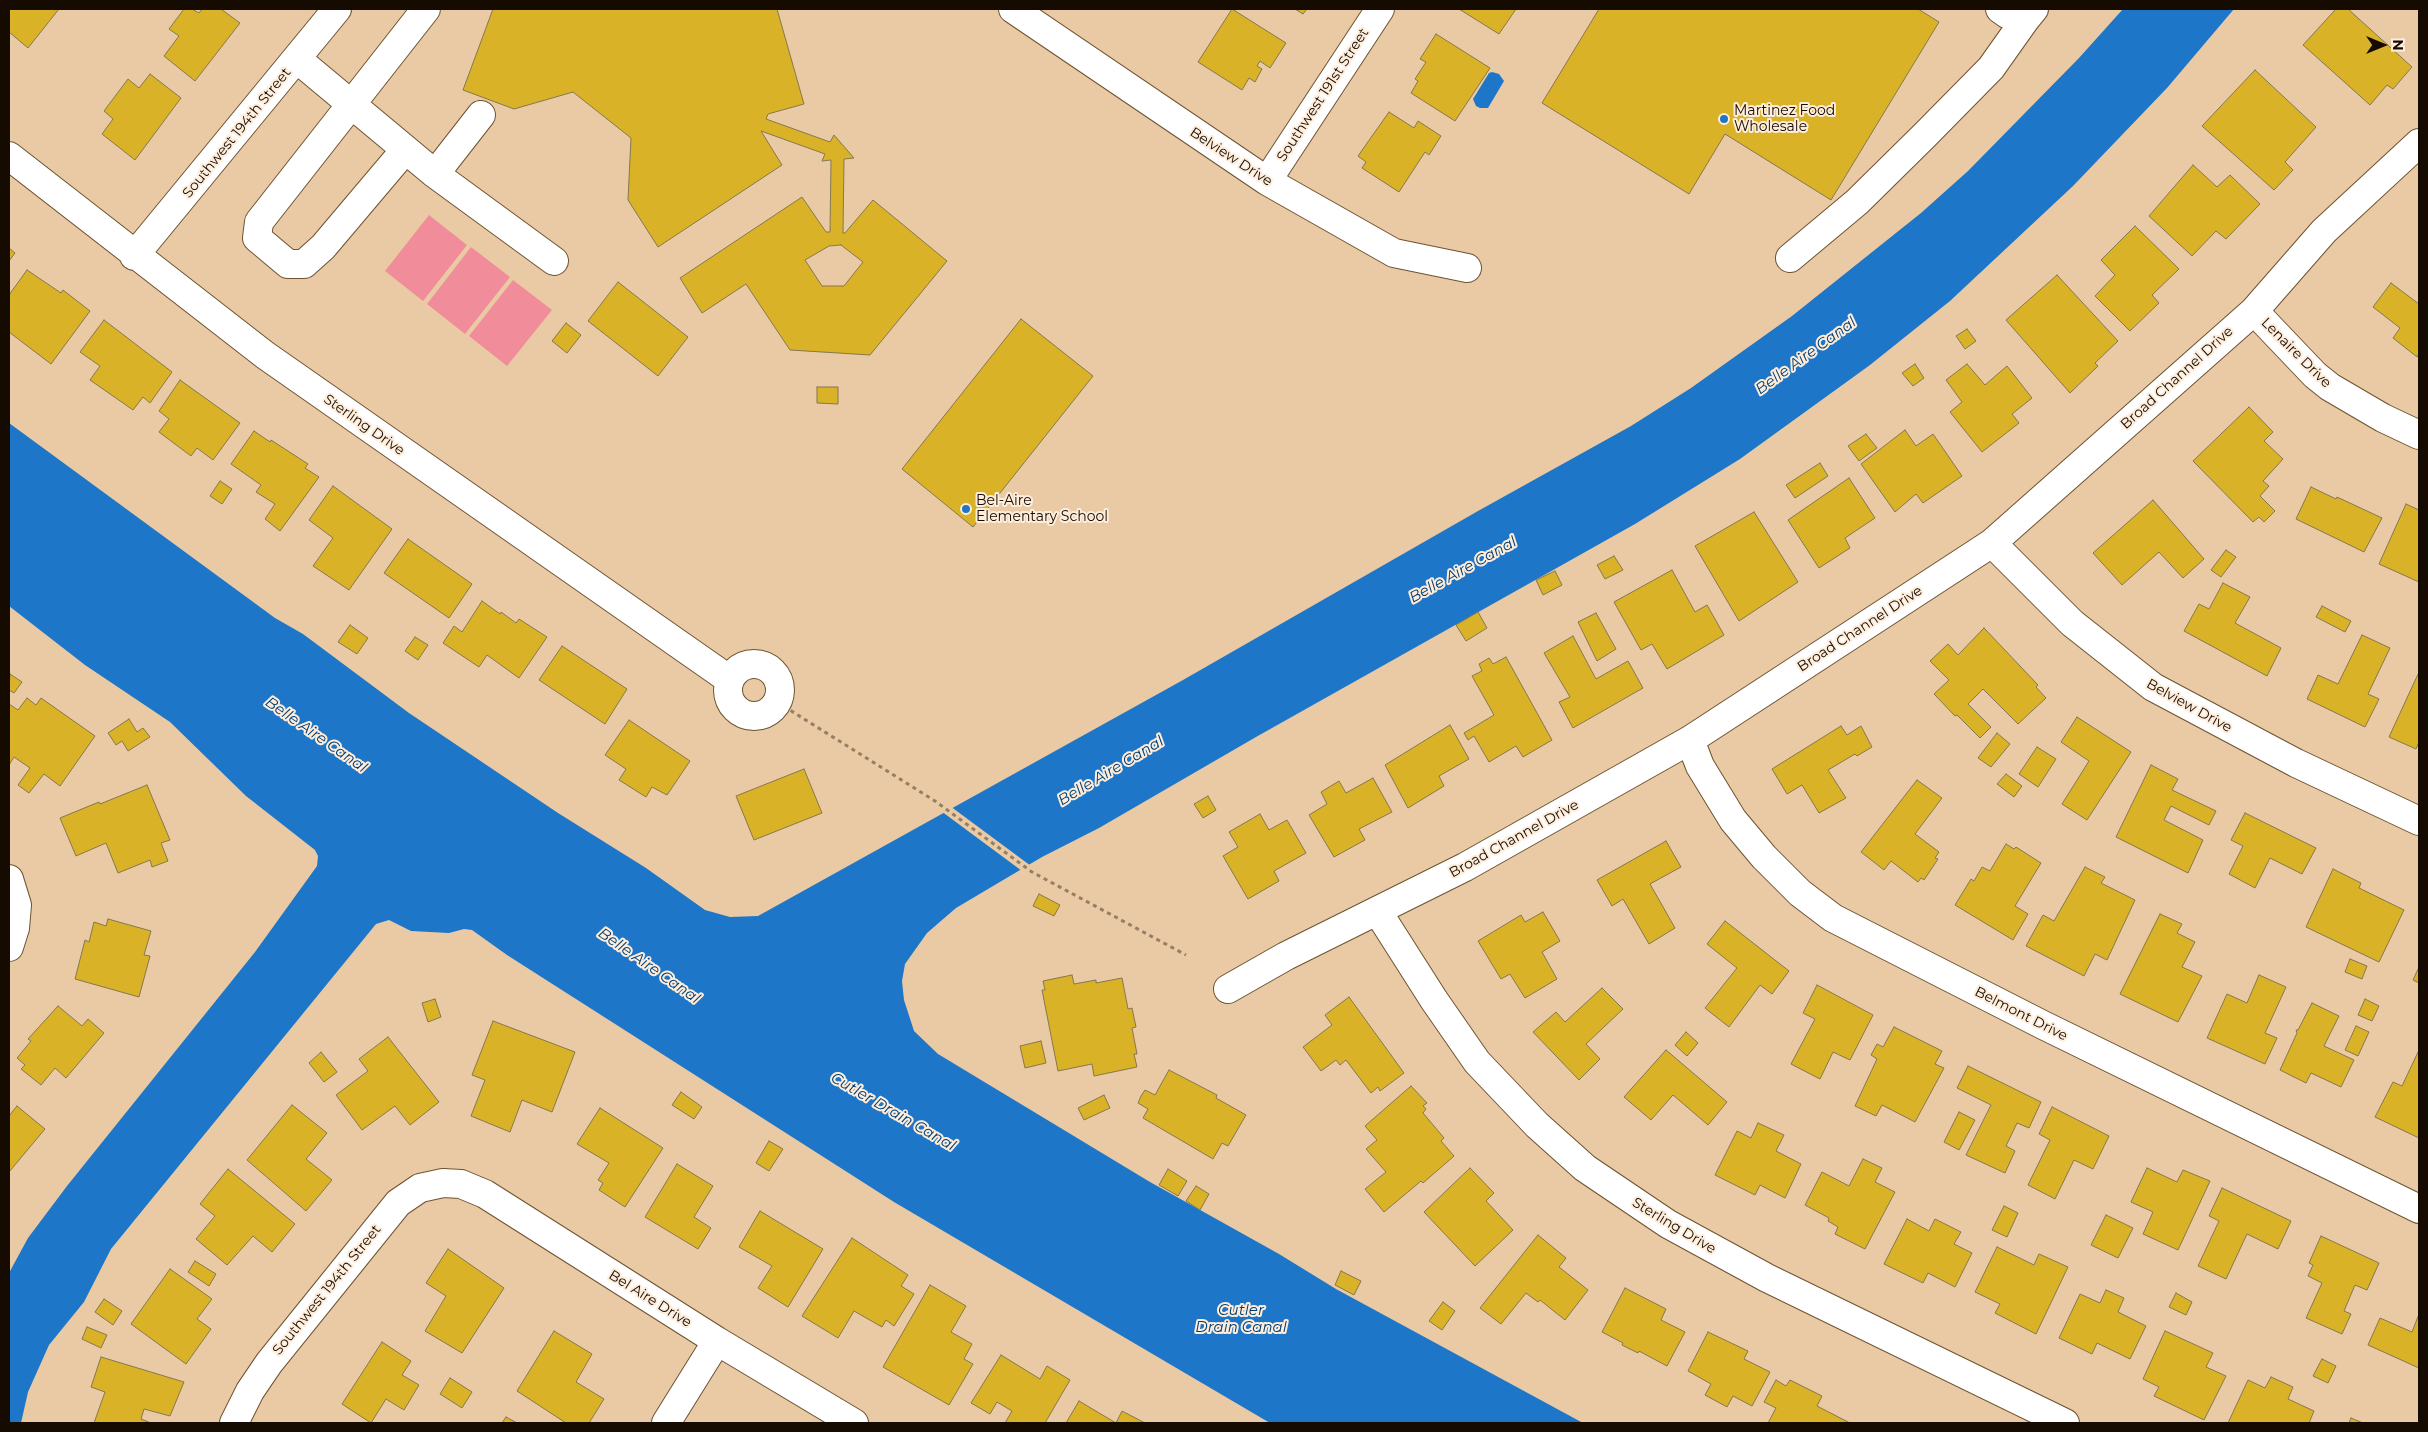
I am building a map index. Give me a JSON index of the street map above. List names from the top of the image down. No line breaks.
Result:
{"streets":{"street":["Southwest 191st Street","Southwest 194th Street","Belview Drive","Lenaire Drive","Broad Channel Drive","Sterling Drive","Belmont Drive","Bel Aire Drive"]},"crossings":[["Southwest 191st Street","Belview Drive"],["Southwest 194th Street","Sterling Drive"],["Southwest 194th Street","Bel Aire Drive"],["Belview Drive","Broad Channel Drive"],["Lenaire Drive","Broad Channel Drive"],["Broad Channel Drive","Sterling Drive"],["Broad Channel Drive","Belmont Drive"]],"water":["Belle Aire Canal","Cutler Drain Canal"],"places":["Martinez Food Wholesale","Bel-Aire Elementary School"],"north":"right"}
